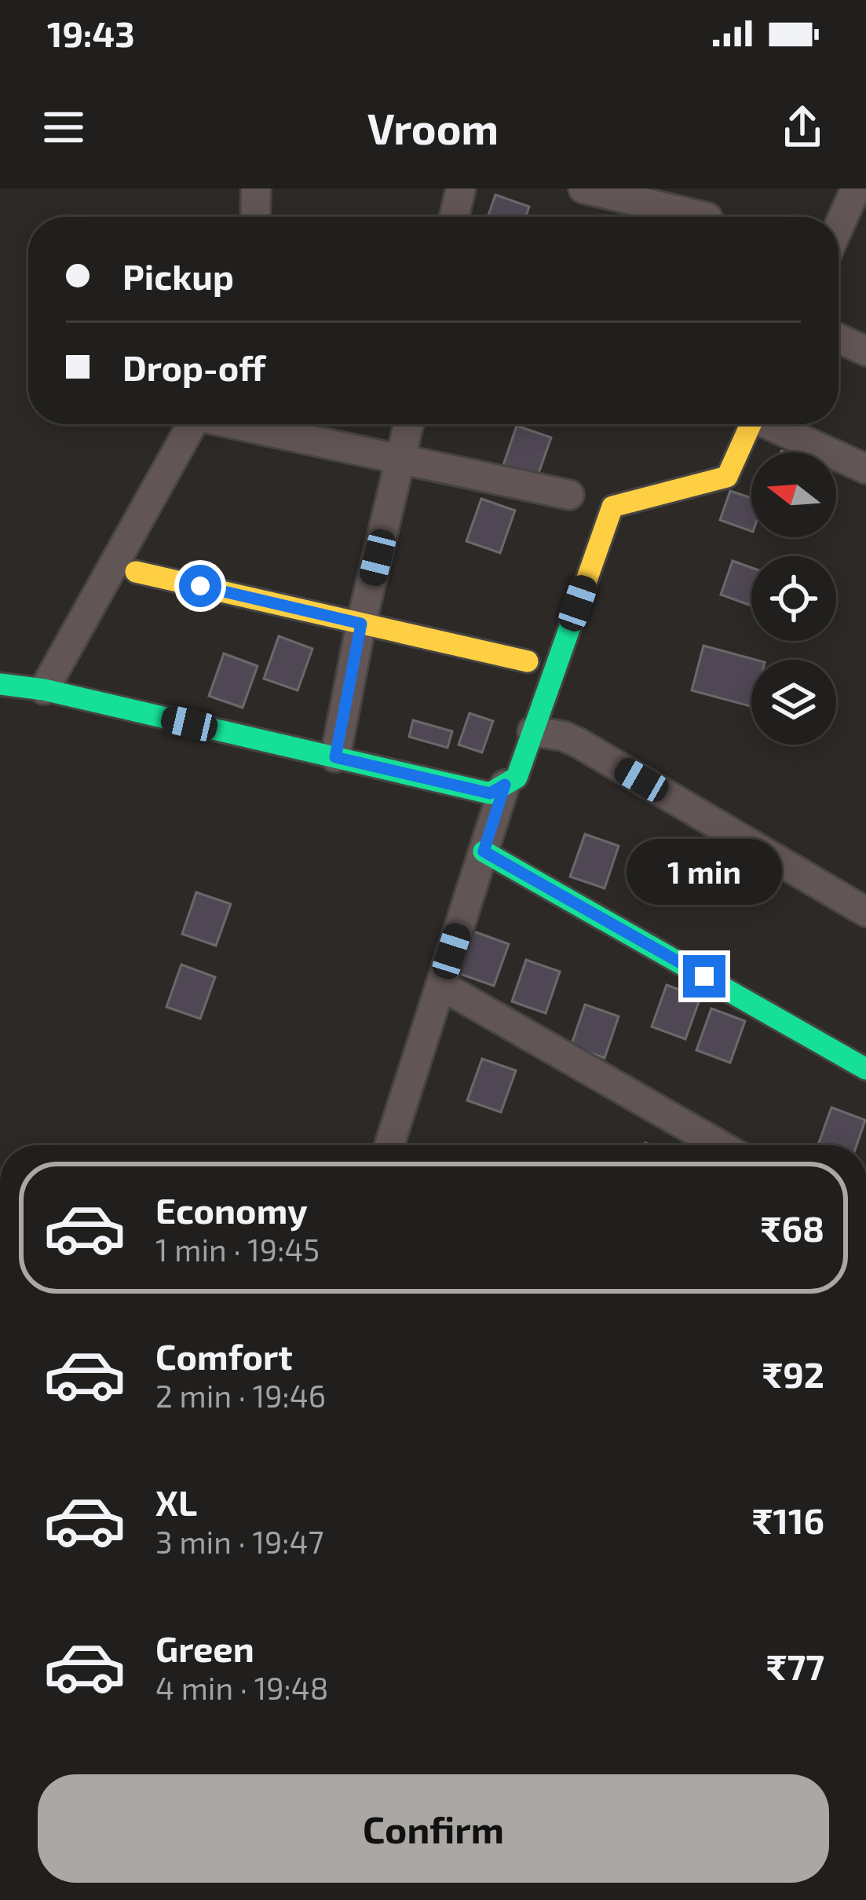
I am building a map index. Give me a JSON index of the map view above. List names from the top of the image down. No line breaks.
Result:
{"north":"left","page":{"status":"19:43","header":"Vroom","banner":["Pickup","Drop-off"],"bubble":"1 min","list":[{"name":"Economy","note":"1 min · 19:45","value":"₹68"},{"name":"Comfort","note":"2 min · 19:46","value":"₹92"},{"name":"XL","note":"3 min · 19:47","value":"₹116"},{"name":"Green","note":"4 min · 19:48","value":"₹77"}],"buttons":"Confirm"}}
